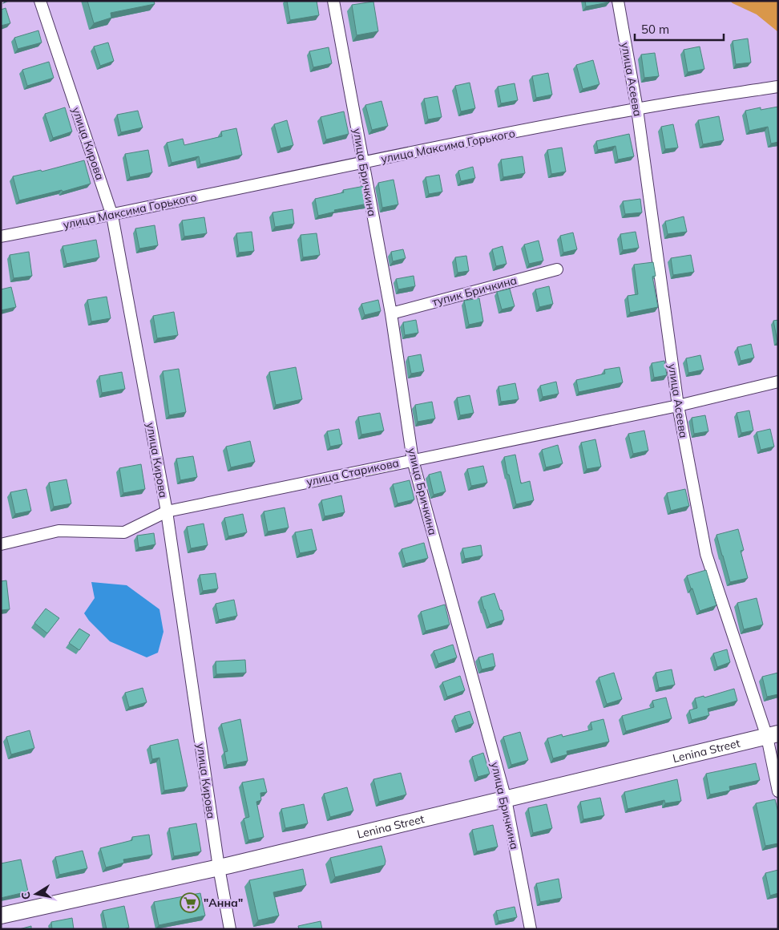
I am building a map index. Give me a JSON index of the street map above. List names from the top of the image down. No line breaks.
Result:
{"streets":{"street":["улица Асеева","улица Кирова","улица Максима Горького","улица Бричкина","тупик Бричкина","улица Старикова","Lenina Street"]},"crossings":[["улица Асеева","улица Максима Горького"],["улица Асеева","улица Старикова"],["улица Асеева","Lenina Street"],["улица Кирова","улица Максима Горького"],["улица Кирова","улица Старикова"],["улица Кирова","Lenina Street"],["улица Максима Горького","улица Бричкина"],["улица Бричкина","тупик Бричкина"],["улица Бричкина","улица Старикова"],["улица Бричкина","Lenina Street"]],"places":{"supermarket":["\"Анна\""]},"scale_bar":"50 m","north":"left"}
